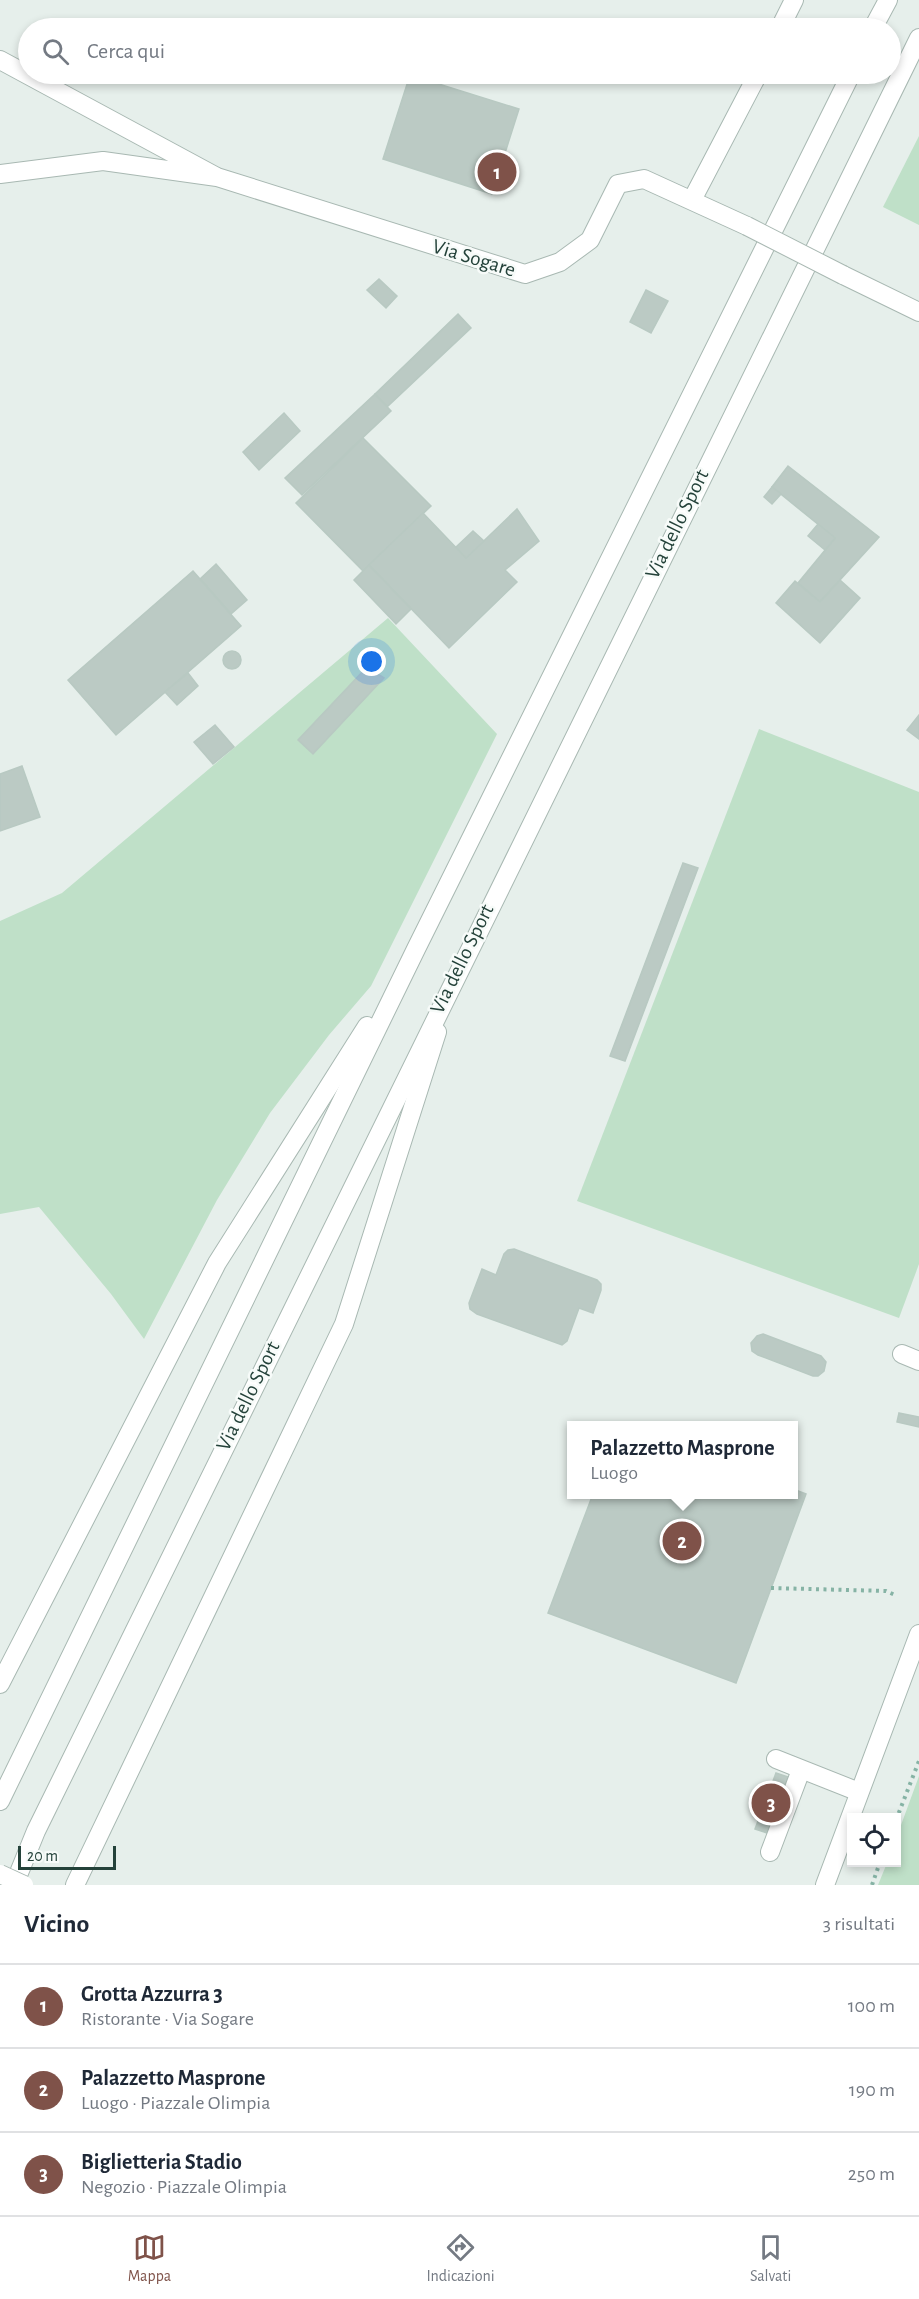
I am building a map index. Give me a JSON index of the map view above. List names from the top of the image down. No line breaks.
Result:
{"streets":{"street":["Via Sogare","Via dello Sport"]},"scale_bar":"20 m","page":{"search":"Cerca qui","pins":["1","2","3"],"popup":["Palazzetto Masprone","Luogo"],"scale":"20 m","heading":["Vicino","3 risultati"],"list":[{"mark":"1","name":"Grotta Azzurra 3","note":"Ristorante · Via Sogare","value":"100 m"},{"mark":"2","name":"Palazzetto Masprone","note":"Luogo · Piazzale Olimpia","value":"190 m"},{"mark":"3","name":"Biglietteria Stadio","note":"Negozio · Piazzale Olimpia","value":"250 m"}],"nav":["Mappa","Indicazioni","Salvati"]}}
